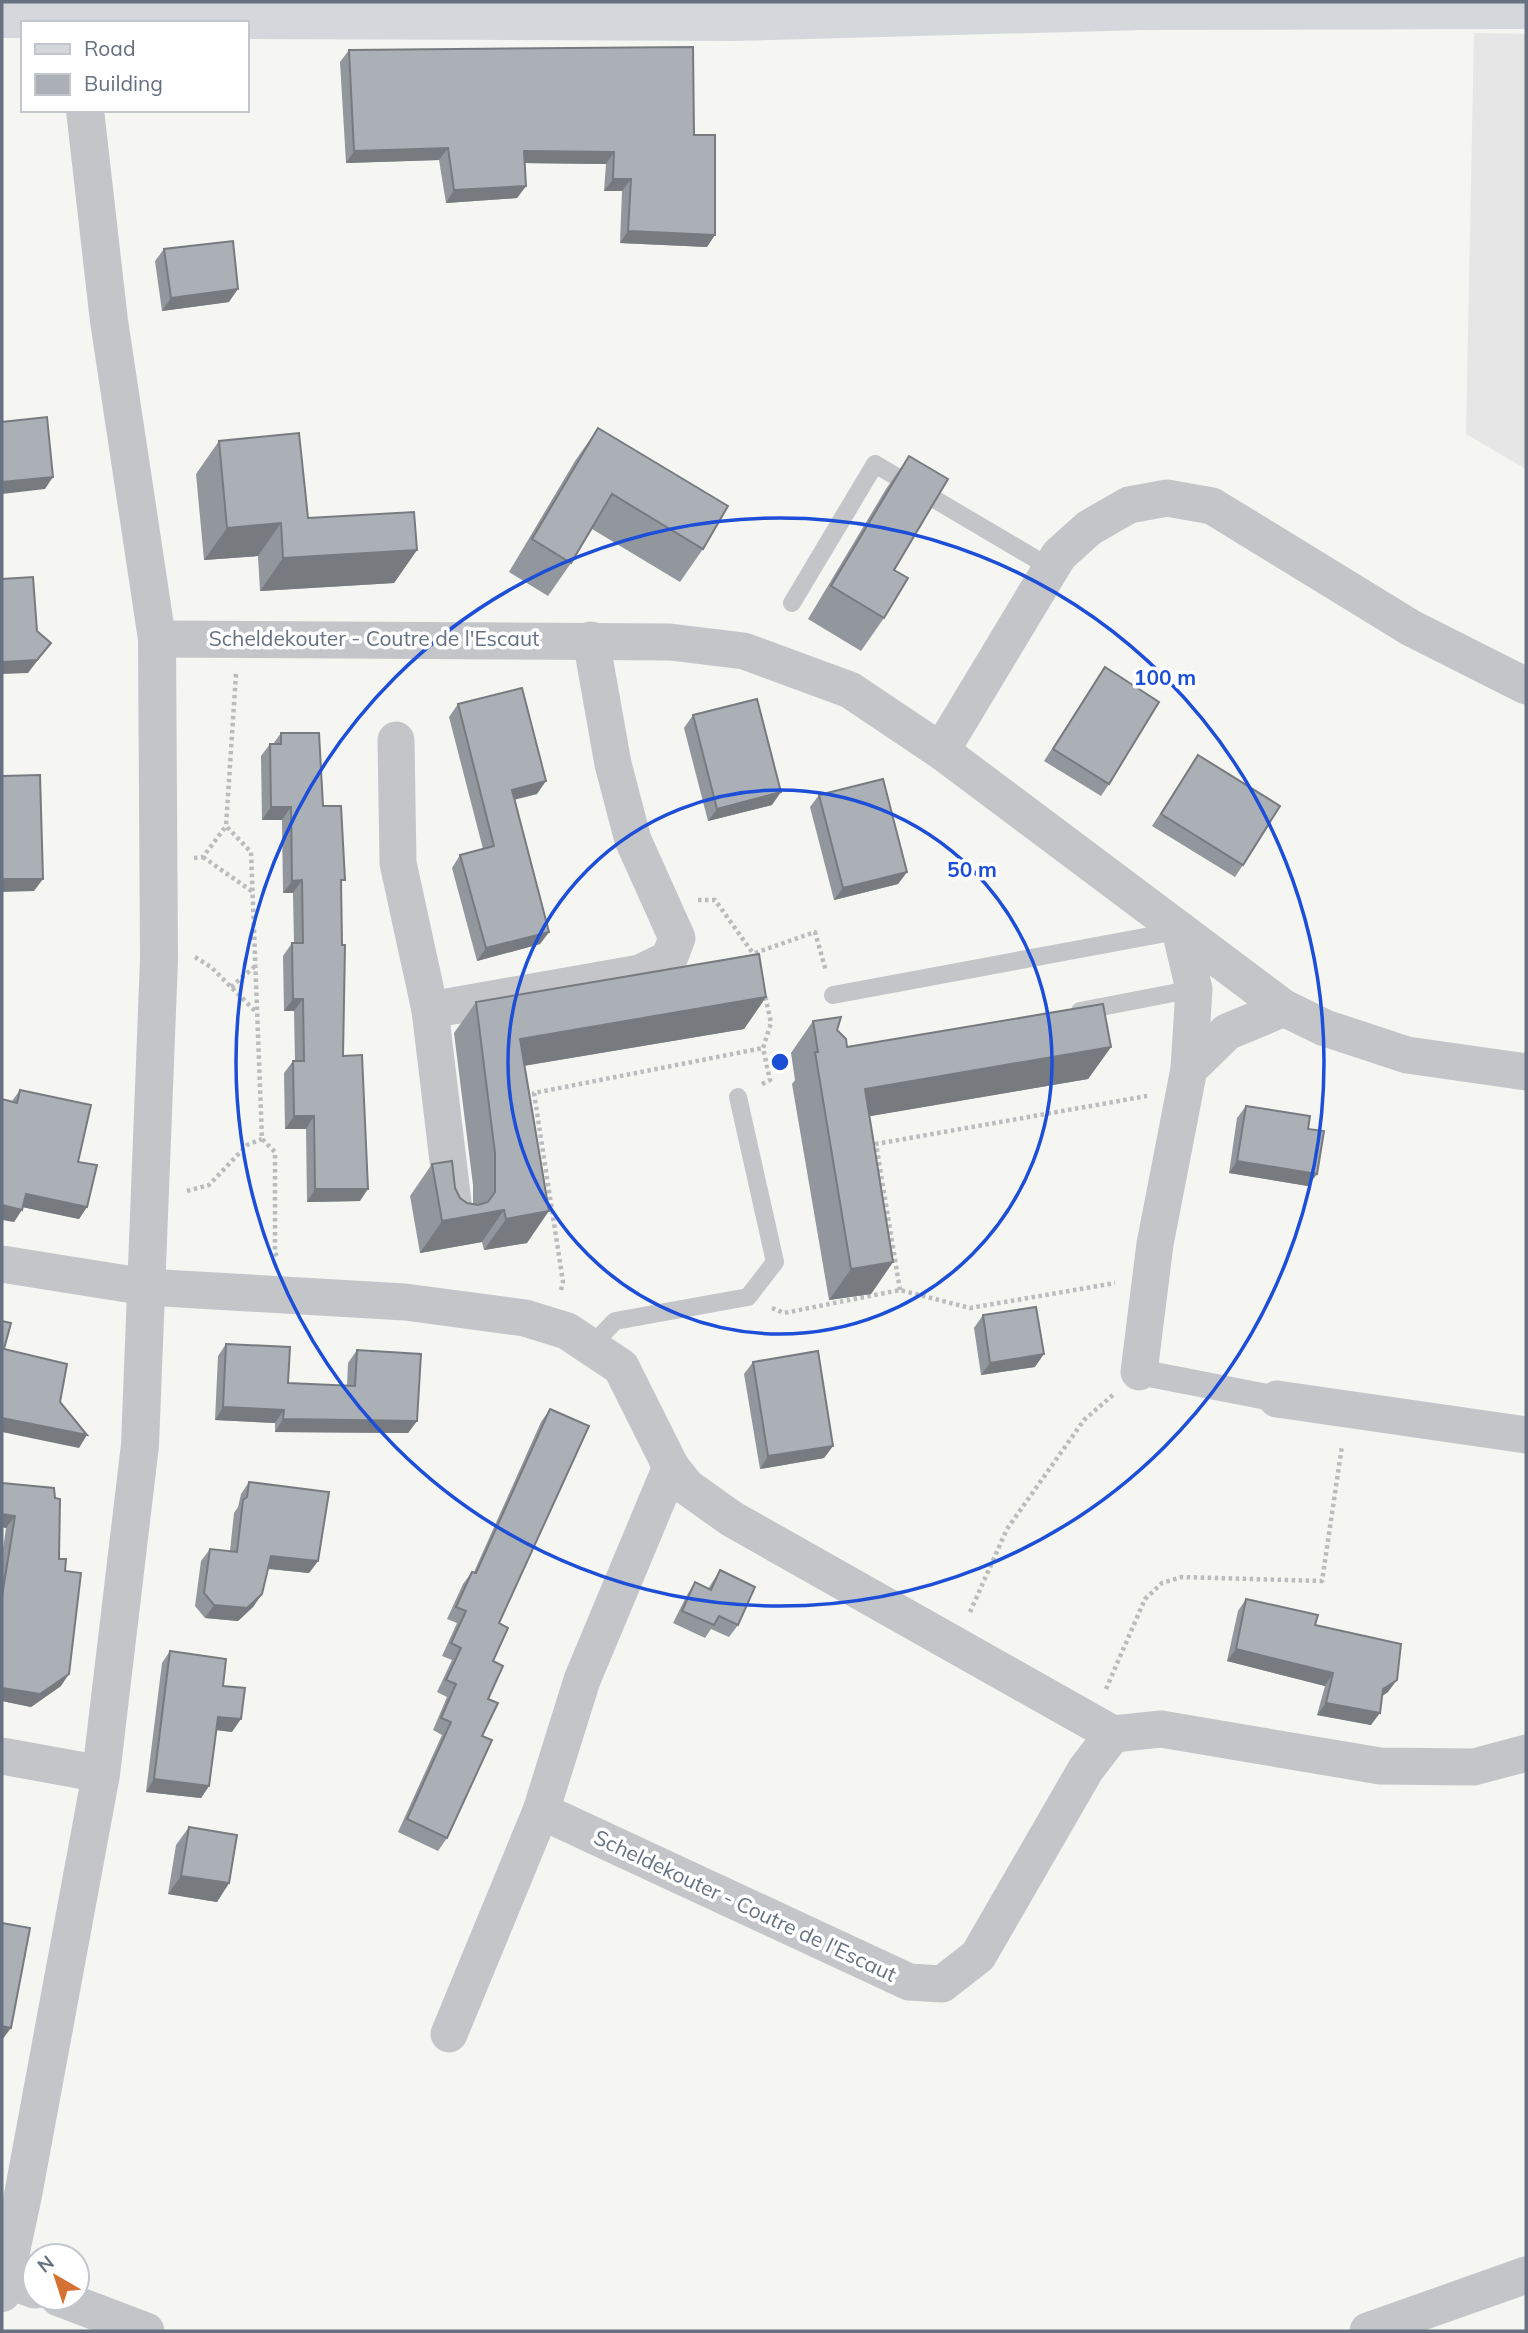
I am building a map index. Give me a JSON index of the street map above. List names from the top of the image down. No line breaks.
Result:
{"streets":{"street":["Scheldekouter - Coutre de l'Escaut"]},"legend":["Road","Building"],"north":"top left","rings":["100 m","50 m"]}
